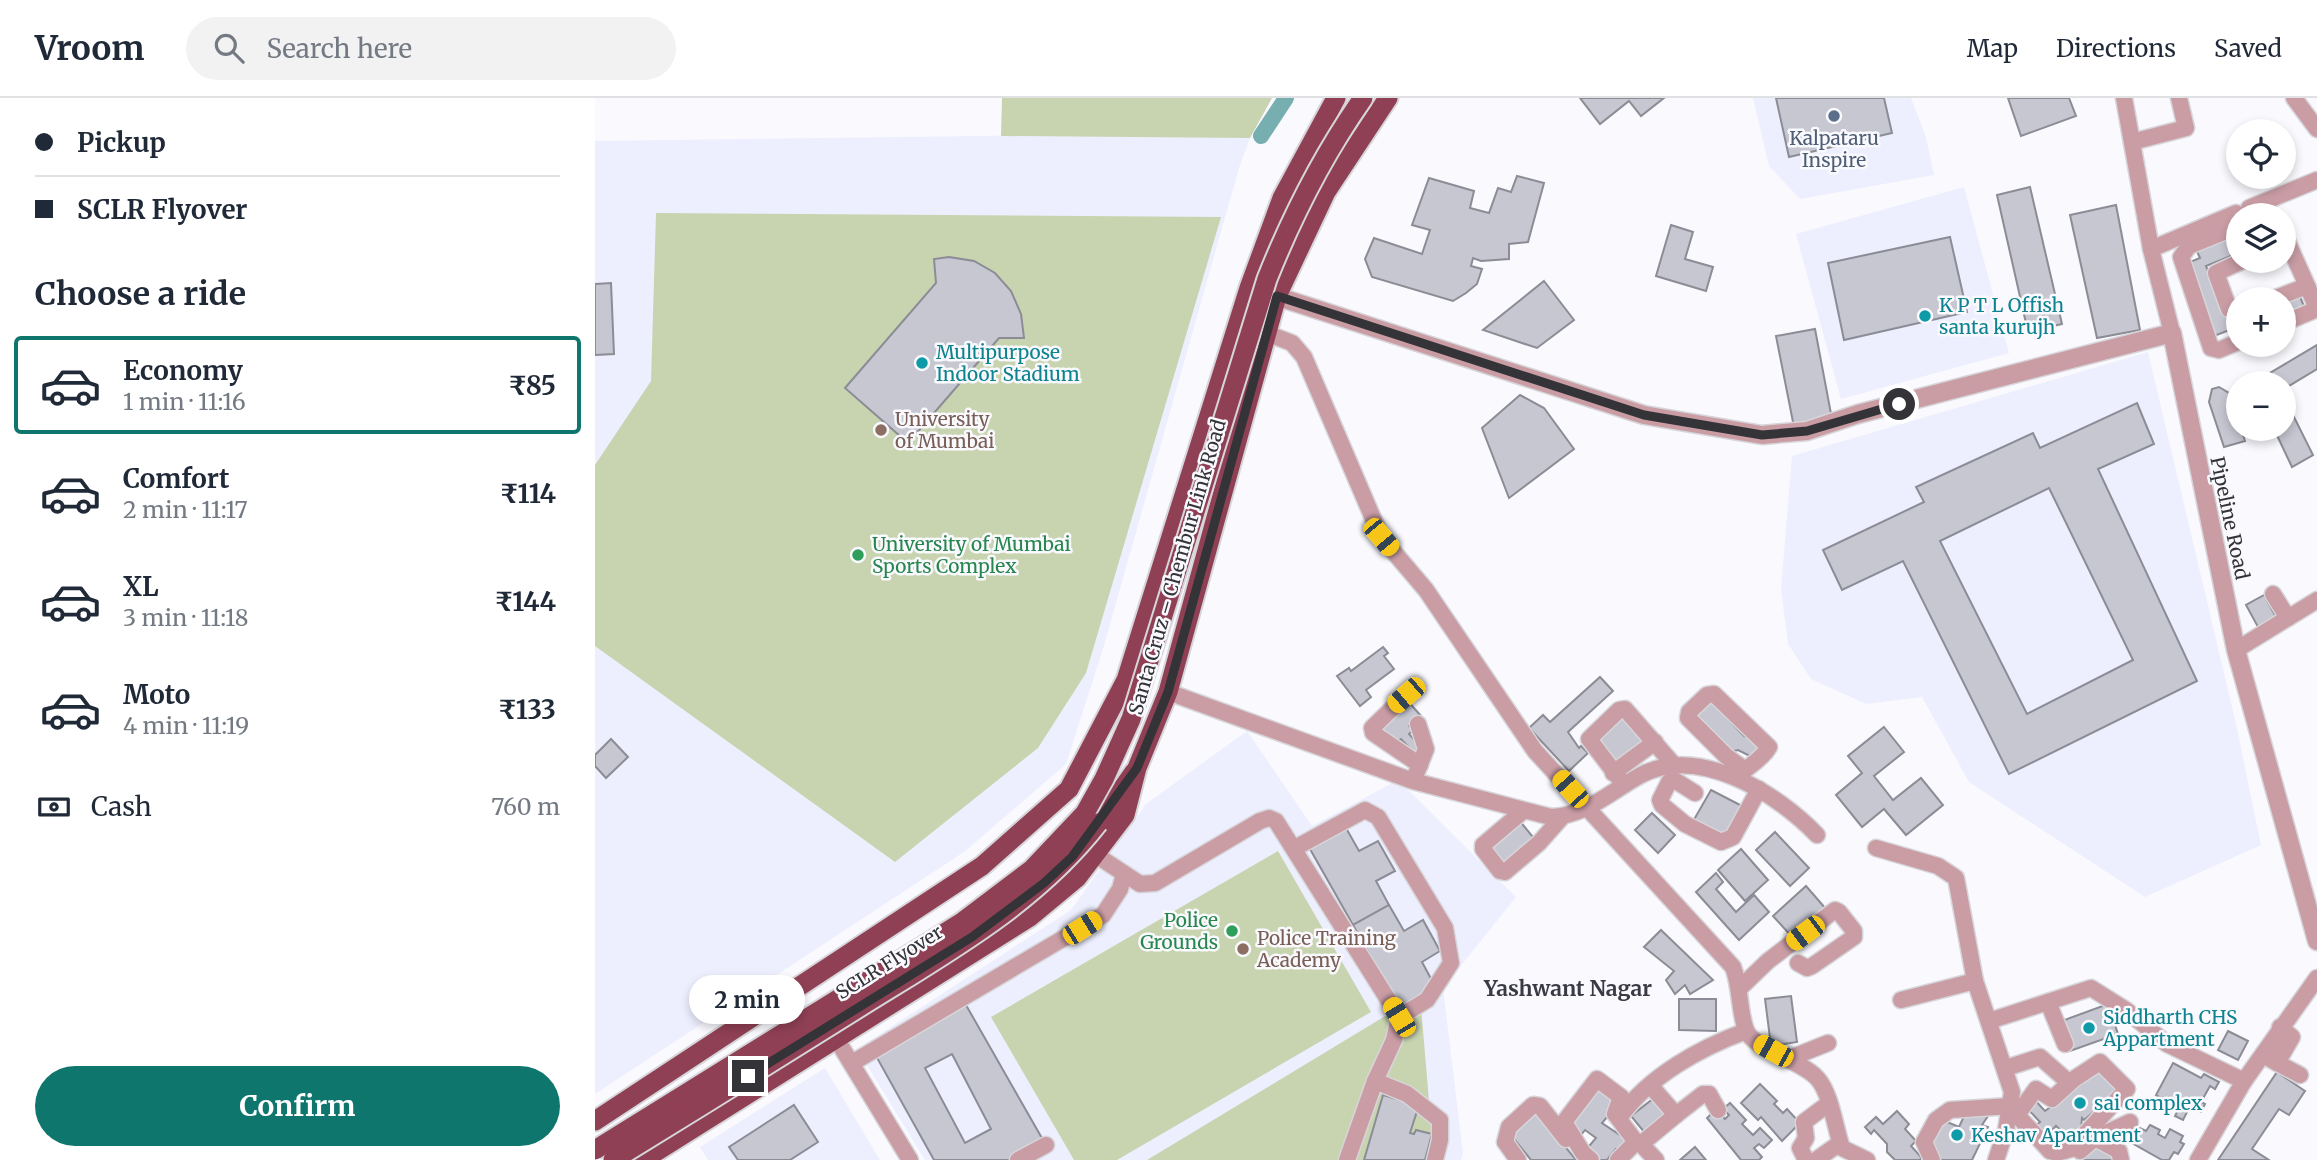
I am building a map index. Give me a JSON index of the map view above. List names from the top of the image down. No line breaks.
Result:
{"streets":{"highway":["Santa Cruz – Chembur Link Road","SCLR Flyover"],"street":["Pipeline Road"]},"crossings":[["Santa Cruz – Chembur Link Road","SCLR Flyover"]],"districts":["Yashwant Nagar"],"places":["Kalpataru Inspire","K P T L Offish santa kurujh","Multipurpose Indoor Stadium","University of Mumbai","University of Mumbai Sports Complex","Police Grounds","Police Training Academy","Siddharth CHS Appartment","sai complex","Keshav Apartment"],"page":{"header":"Vroom","search":"Search here","nav":["Map","Directions","Saved"],"banner":["Pickup","SCLR Flyover"],"map_buttons":["+","−"],"heading":"Choose a ride","list":[{"name":"Economy","note":"1 min · 11:16","value":"₹85"},{"name":"Comfort","note":"2 min · 11:17","value":"₹114"},{"name":"XL","note":"3 min · 11:18","value":"₹144"},{"name":"Moto","note":"4 min · 11:19","value":"₹133"}],"pay":["Cash","760 m"],"bubble":"2 min","buttons":"Confirm"}}
